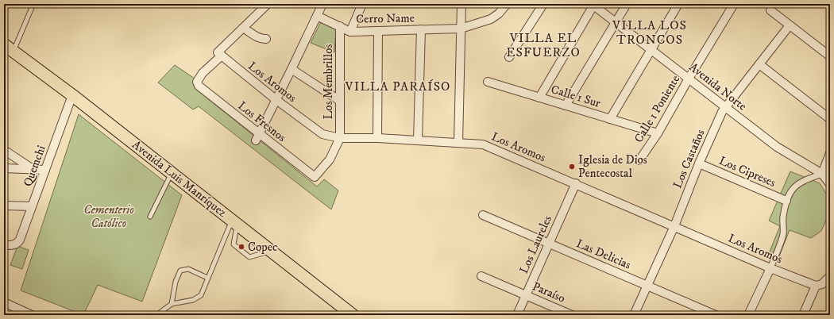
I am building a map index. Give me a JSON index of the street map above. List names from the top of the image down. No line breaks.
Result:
{"streets":{"main road":["Avenida Luis Manríquez"],"street":["Cerro Name","Los Aromos","Los Membrillos","Avenida Norte","Calle 1 Sur","Calle 1 Poniente","Los Fresnos","Los Castaños","Quemchi","Los Cipreses","Los Laureles","Las Delicias","Paraíso"]},"crossings":[["Cerro Name","Los Membrillos"],["Los Aromos","Los Membrillos"],["Los Aromos","Los Fresnos"],["Los Aromos","Los Castaños"],["Los Aromos","Los Laureles"],["Los Membrillos","Los Fresnos"],["Avenida Norte","Calle 1 Poniente"],["Avenida Norte","Los Castaños"],["Calle 1 Sur","Calle 1 Poniente"],["Los Castaños","Los Cipreses"],["Los Castaños","Las Delicias"],["Quemchi","Avenida Luis Manríquez"],["Los Laureles","Las Delicias"],["Los Laureles","Paraíso"]],"districts":["VILLA LOS TRONCOS","VILLA EL ESFUERZO","VILLA PARAÍSO"],"parks":["Cementerio Católico"],"places":["Iglesia de Dios Pentecostal","Copec"]}
